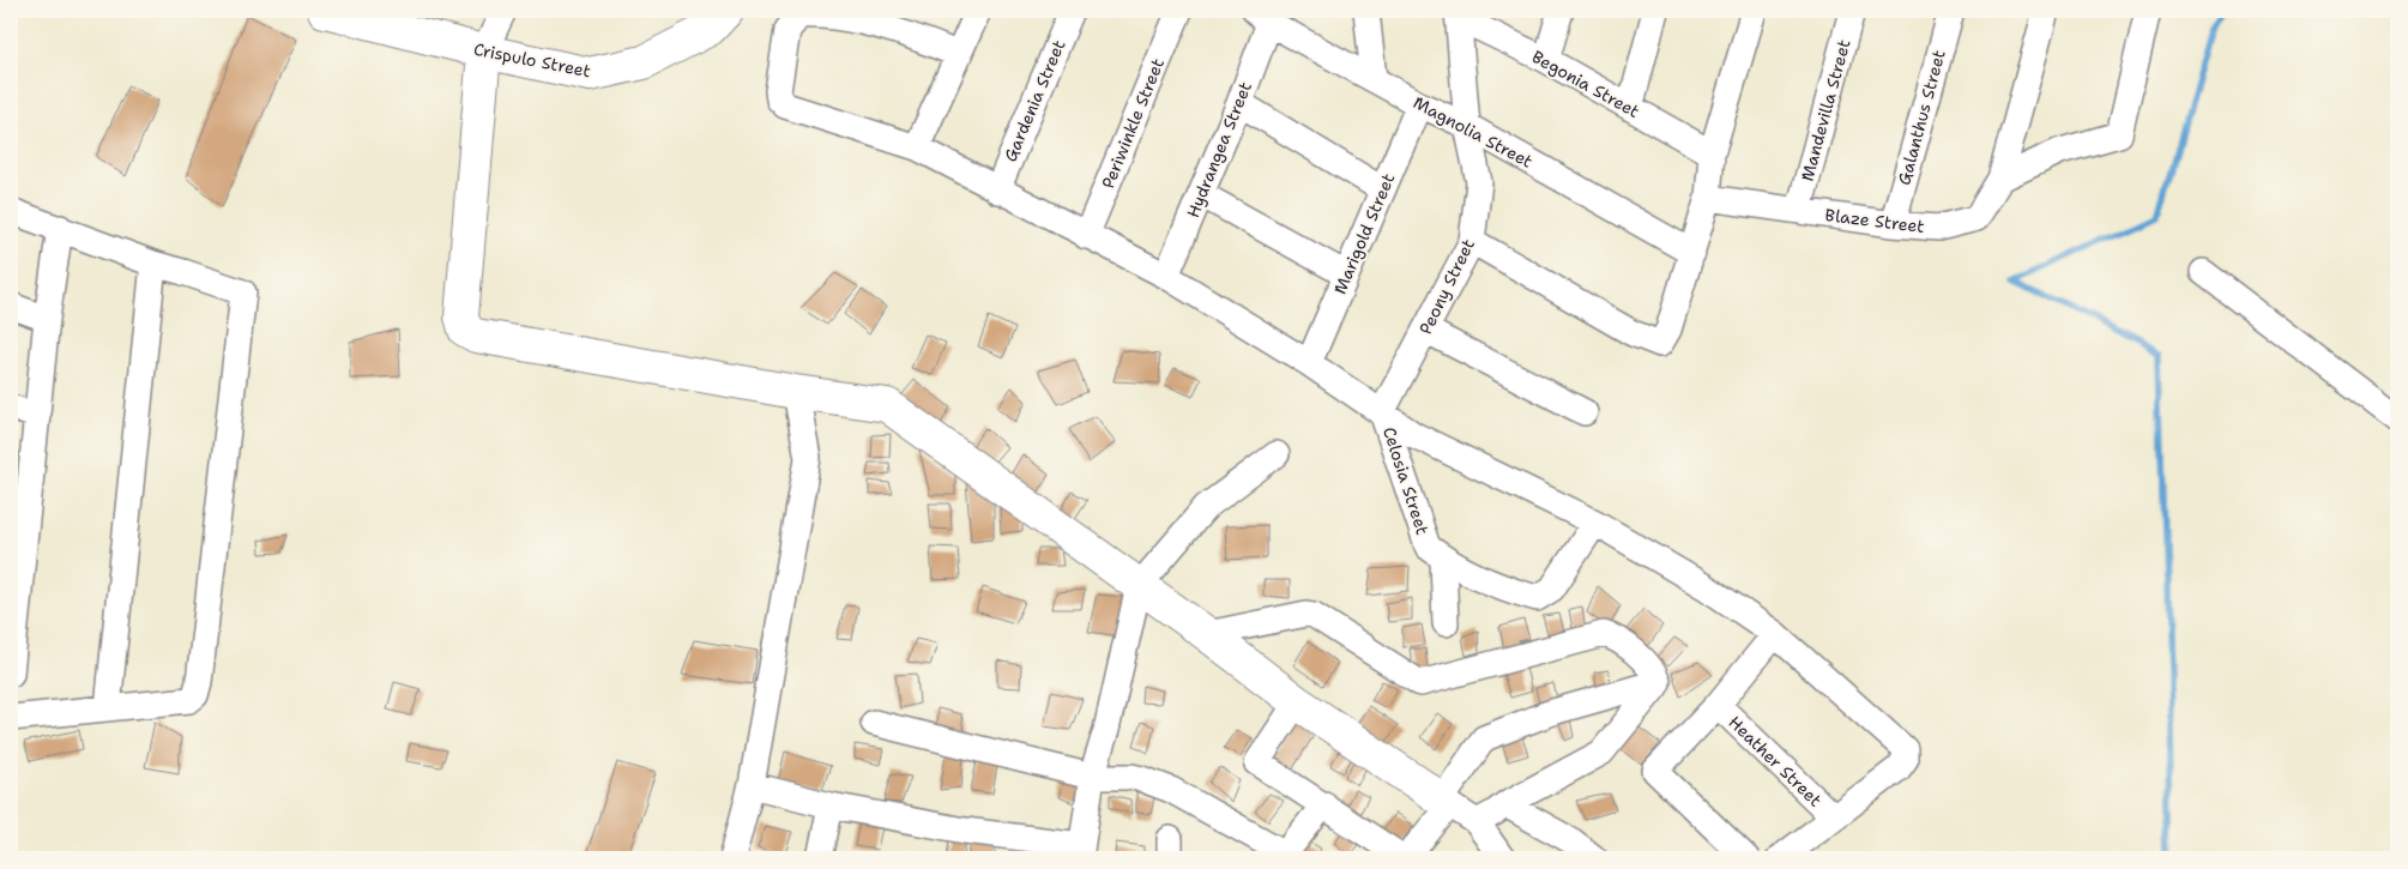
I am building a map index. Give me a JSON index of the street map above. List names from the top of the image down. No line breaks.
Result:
{"streets":{"street":["Crispulo Street","Begonia Street","Gardenia Street","Mandevilla Street","Galanthus Street","Periwinkle Street","Magnolia Street","Hydrangea Street","Blaze Street","Marigold Street","Peony Street","Celosia Street","Heather Street"]},"crossings":[["Begonia Street","Peony Street"],["Mandevilla Street","Blaze Street"],["Galanthus Street","Blaze Street"],["Magnolia Street","Hydrangea Street"],["Magnolia Street","Marigold Street"],["Magnolia Street","Peony Street"],["Peony Street","Celosia Street"]]}
